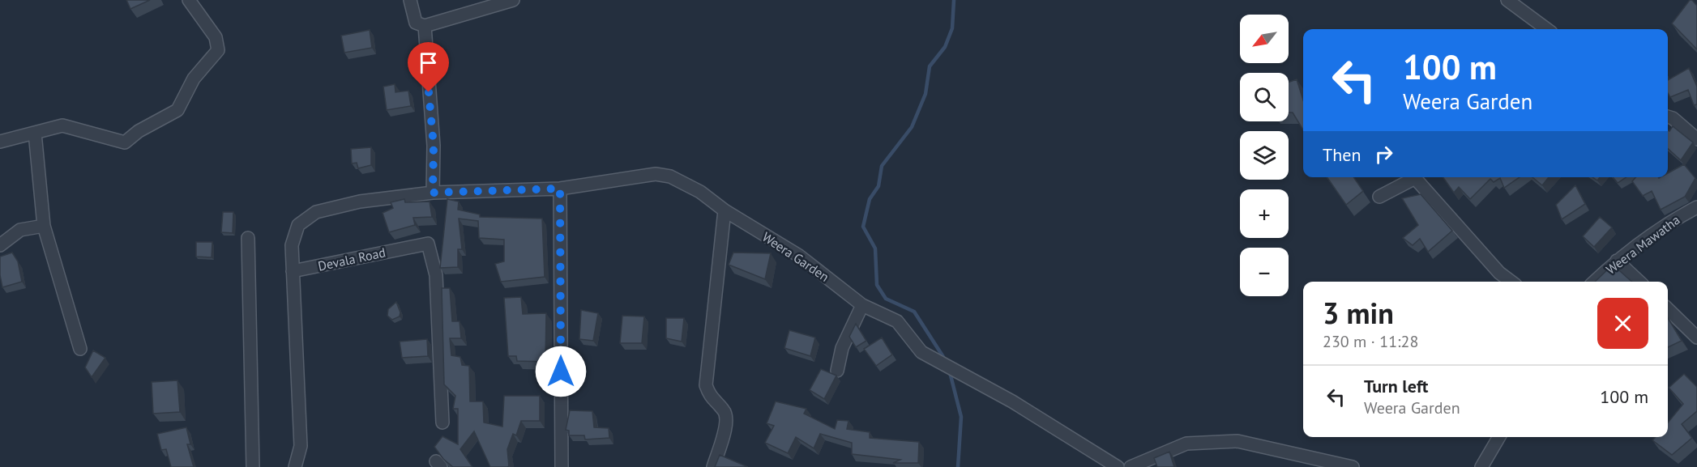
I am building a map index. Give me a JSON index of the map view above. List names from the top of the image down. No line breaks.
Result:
{"streets":{"street":["Weera Mawatha","Weera Garden","Devala Road"]},"crossings":[["Weera Garden","Devala Road"]],"north":"bottom left","page":{"map_buttons":["+","−"],"turn":["100 m","Weera Garden"],"then":"Then","heading":["3 min","230 m · 11:28"],"list":[{"name":"Turn left","note":"Weera Garden","value":"100 m"}]}}
